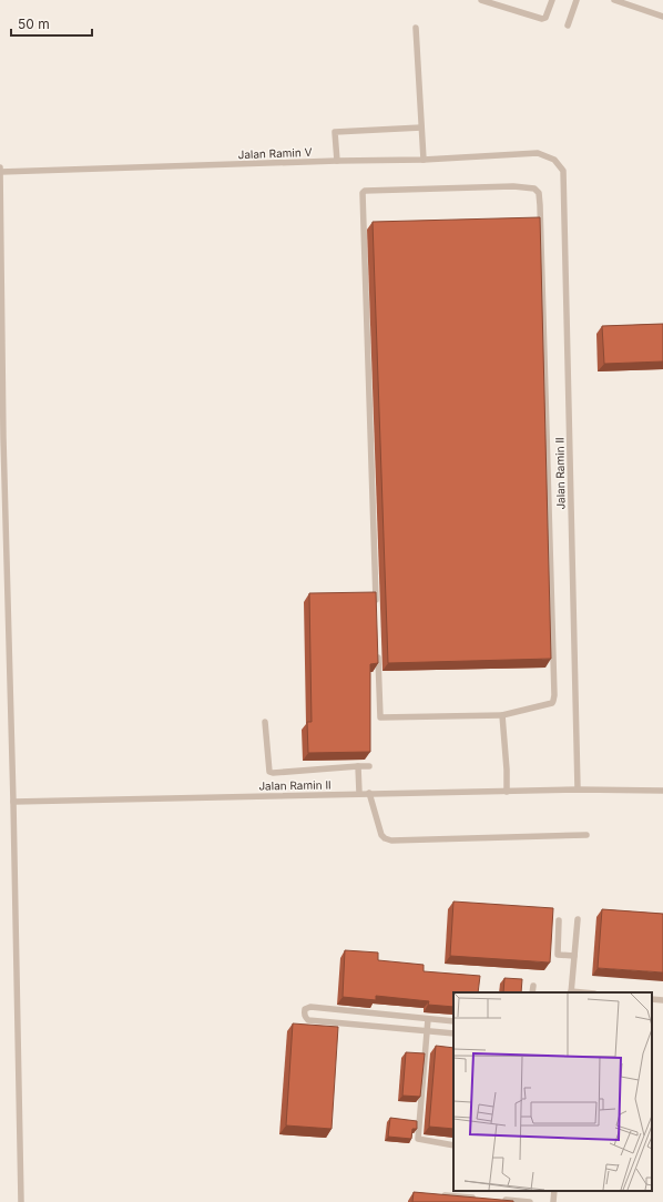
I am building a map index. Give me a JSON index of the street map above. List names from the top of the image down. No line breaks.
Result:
{"streets":{"lane":["Jalan Ramin V","Jalan Ramin II"]},"crossings":[["Jalan Ramin V","Jalan Ramin II"]],"scale_bar":"50 m"}
